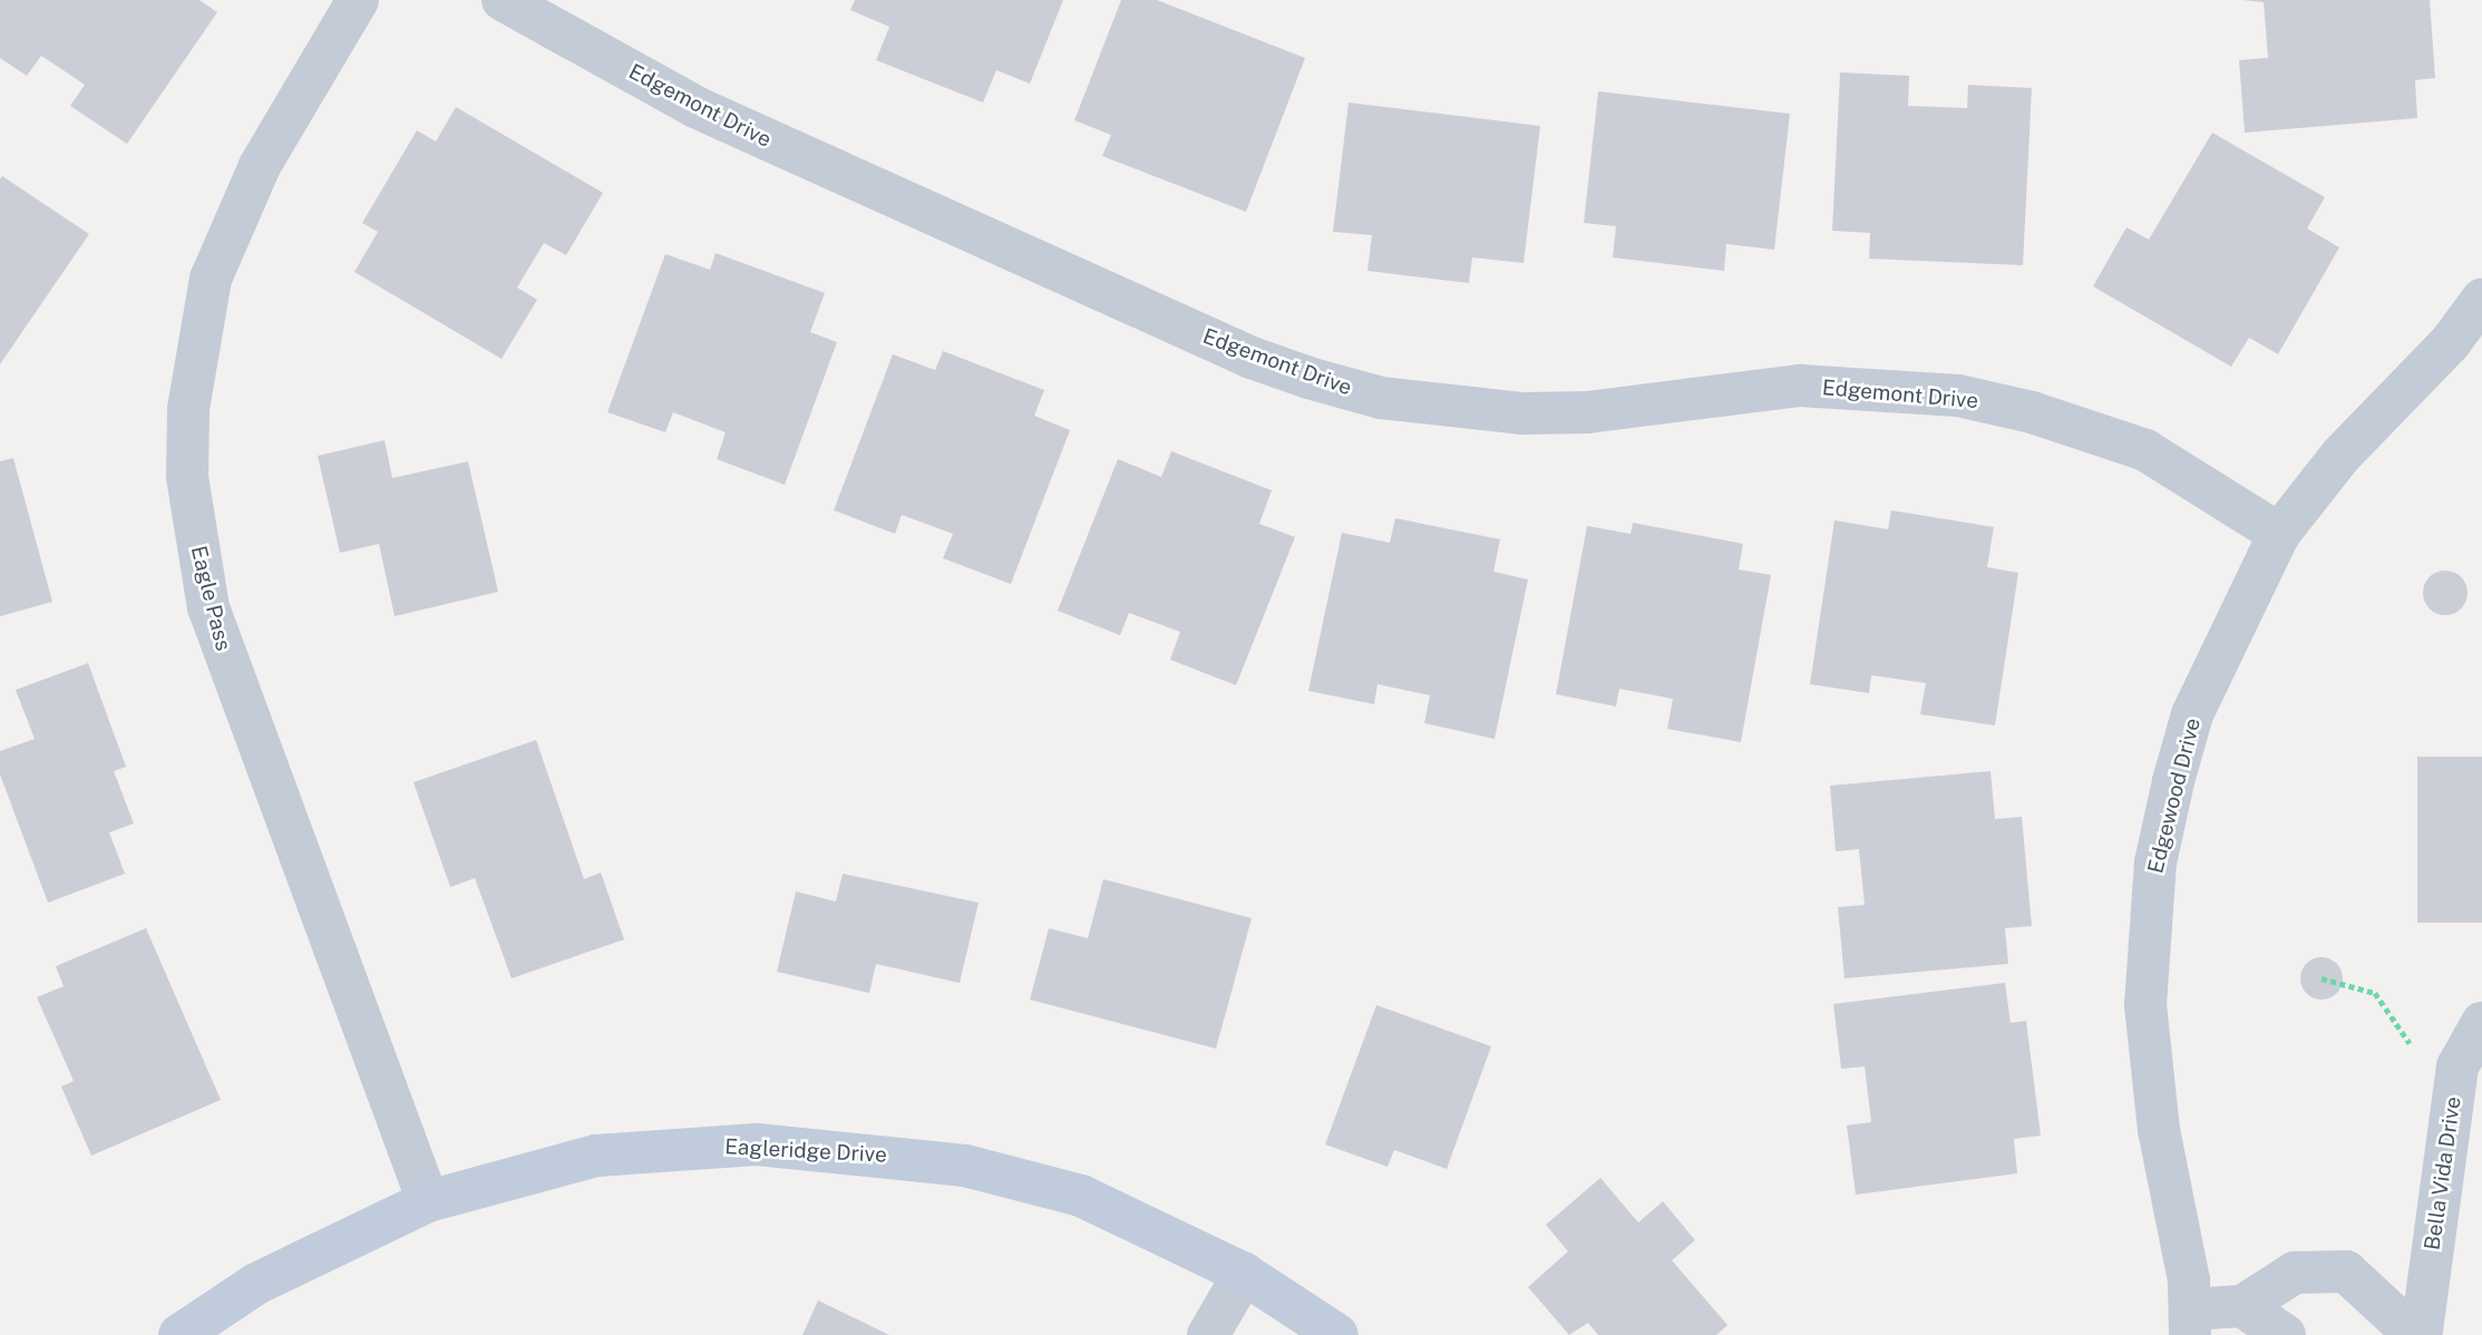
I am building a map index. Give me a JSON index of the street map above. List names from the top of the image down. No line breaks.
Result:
{"streets":{"main road":["Eagleridge Drive"],"street":["Edgemont Drive","Eagle Pass","Edgewood Drive","Bella Vida Drive"]},"crossings":[["Edgemont Drive","Edgewood Drive"],["Eagle Pass","Eagleridge Drive"],["Edgewood Drive","Bella Vida Drive"]]}
